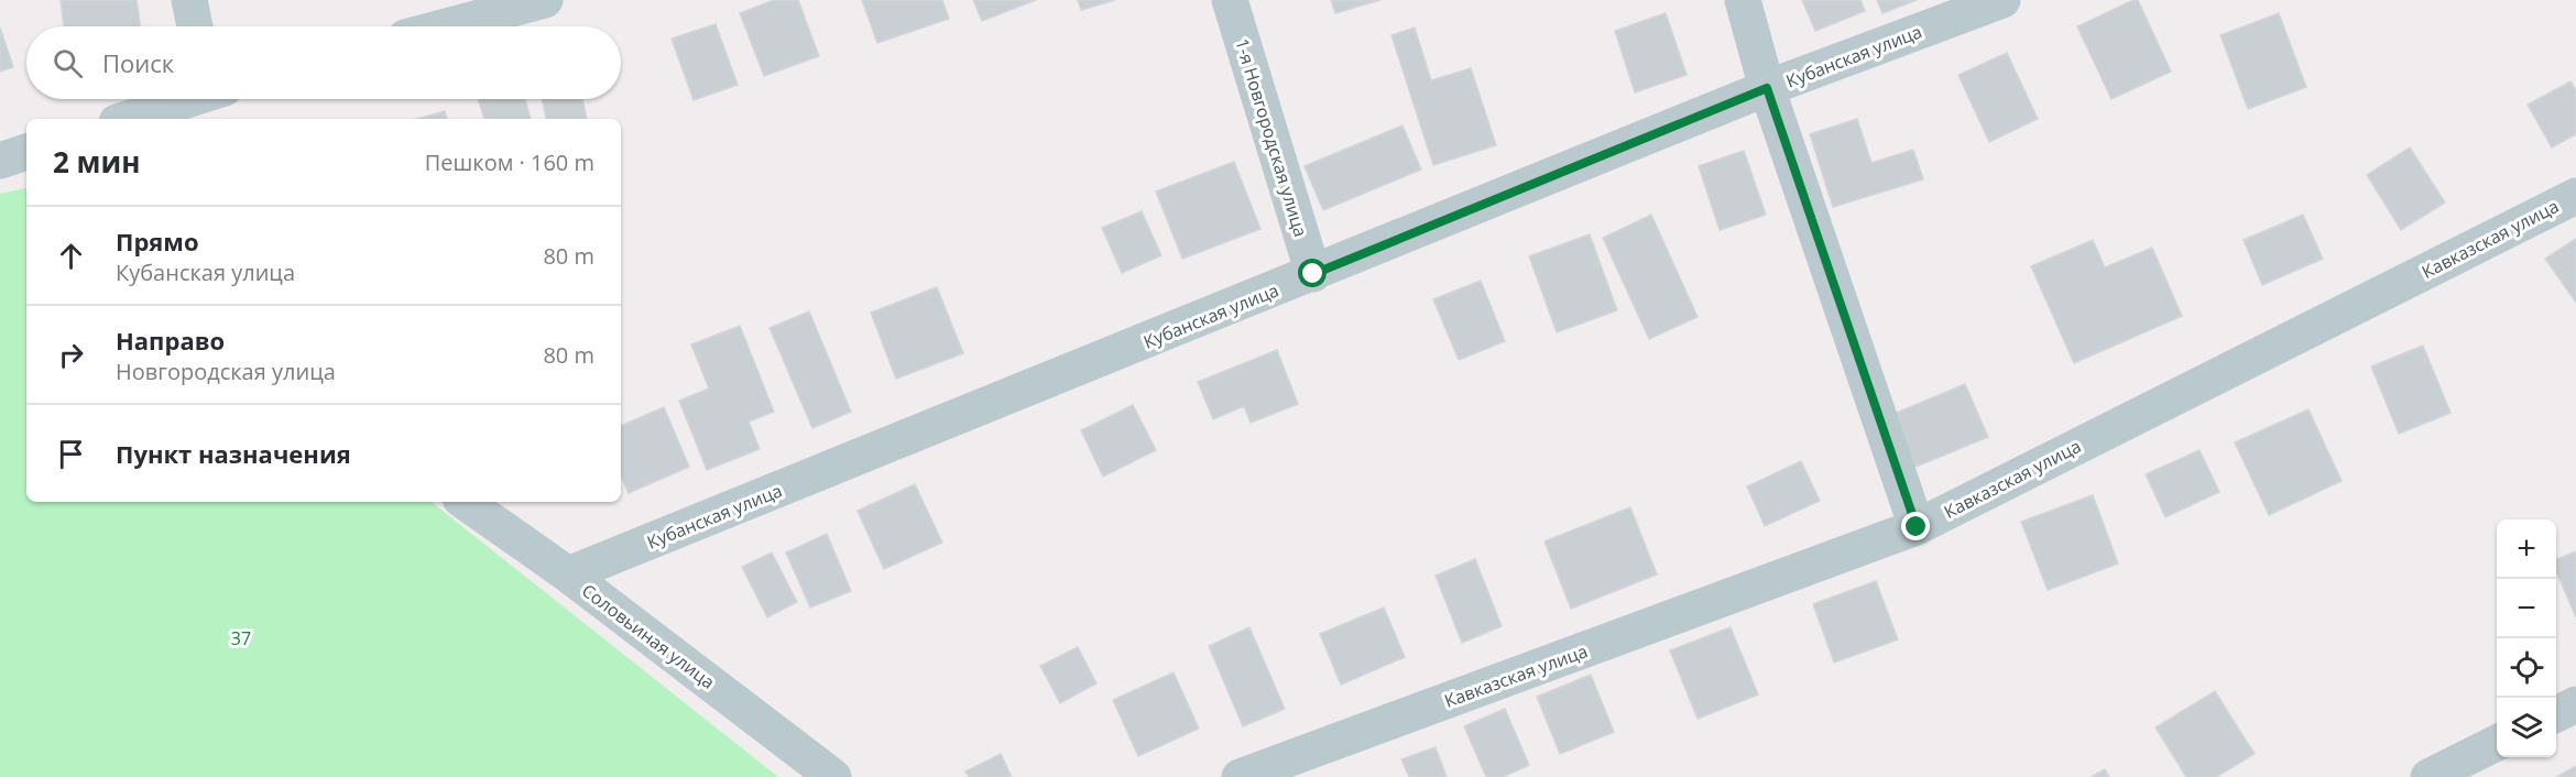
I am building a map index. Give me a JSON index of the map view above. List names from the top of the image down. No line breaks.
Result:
{"streets":{"street":["Кубанская улица","1-я Новгородская улица","Кавказская улица","Соловьиная улица"]},"crossings":[["Кубанская улица","1-я Новгородская улица"],["Кубанская улица","Соловьиная улица"]],"parks":["37"],"page":{"search":"Поиск","heading":["2 мин","Пешком · 160 m"],"list":[["Прямо","Кубанская улица","80 m"],["Направо","Новгородская улица","80 m"],"Пункт назначения"],"map_buttons":["+","−"]}}
